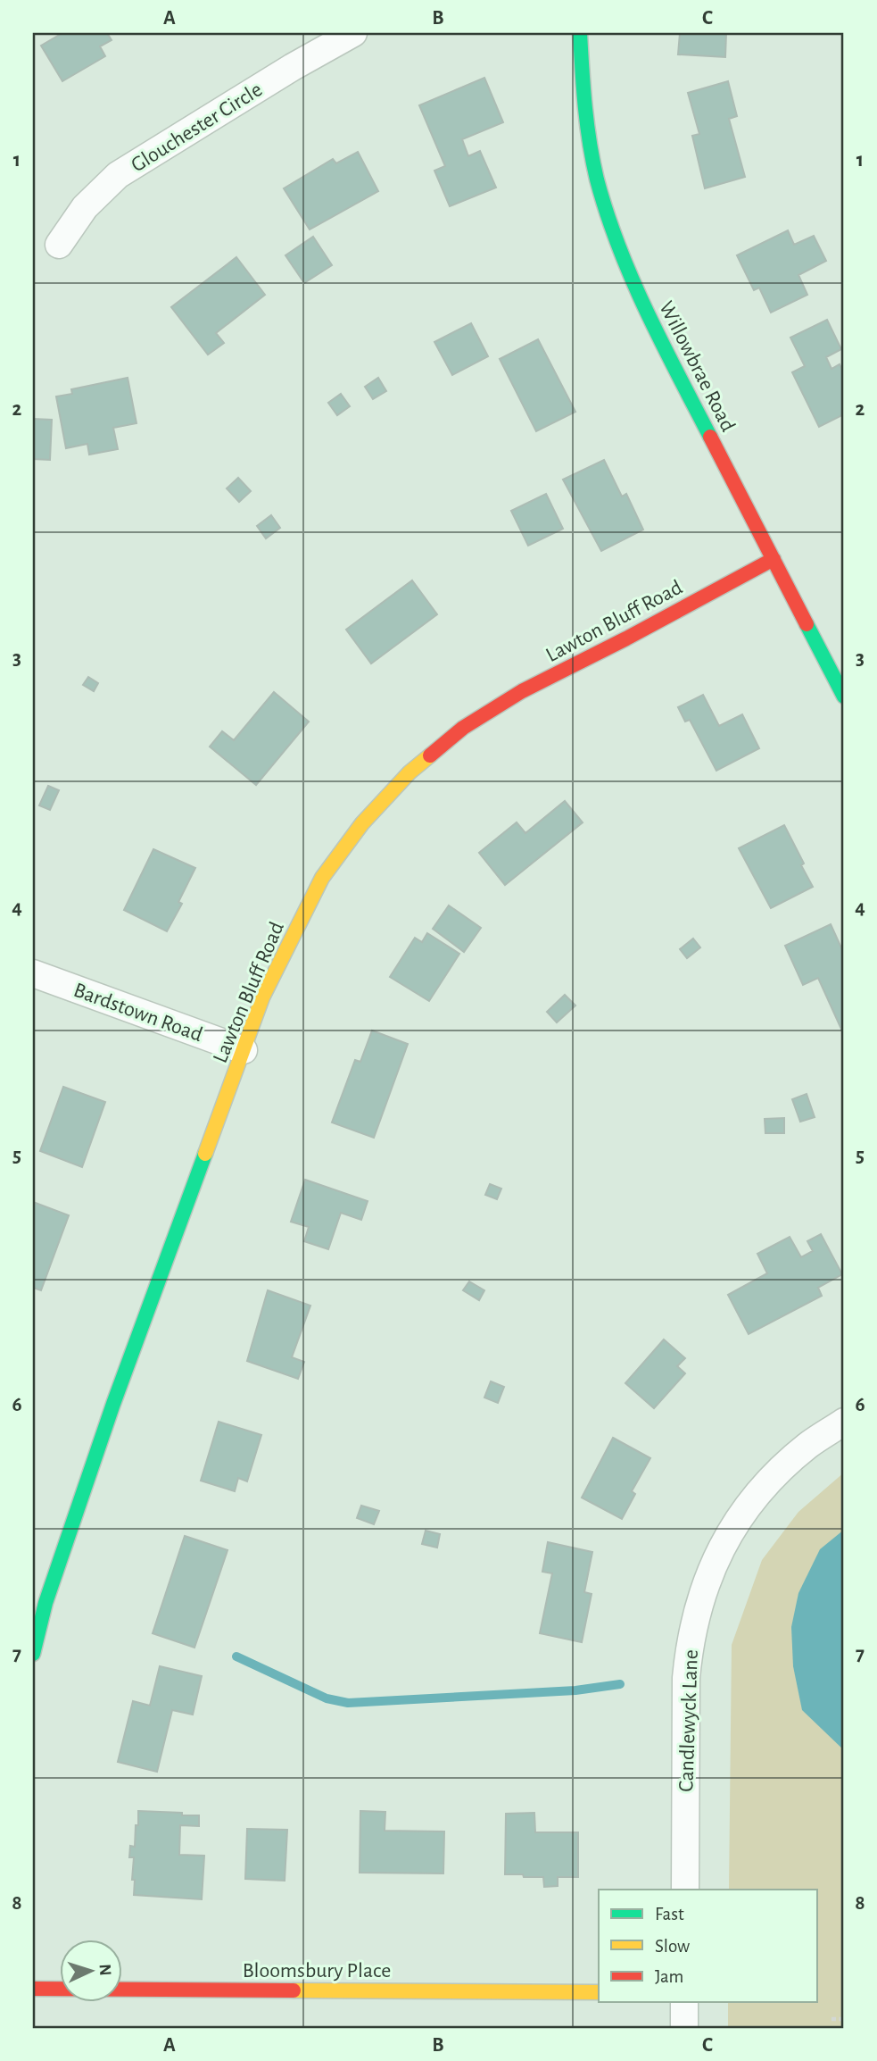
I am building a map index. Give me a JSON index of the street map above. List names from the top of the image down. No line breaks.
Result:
{"streets":{"street":["Glouchester Circle","Willowbrae Road","Lawton Bluff Road","Bardstown Road","Candlewyck Lane","Bloomsbury Place"]},"crossings":[["Willowbrae Road","Lawton Bluff Road"],["Lawton Bluff Road","Bardstown Road"]],"legend":["Fast","Slow","Jam"],"north":"right","grid":{"columns":["A","B","C"],"rows":["1","2","3","4","5","6","7","8"]}}
